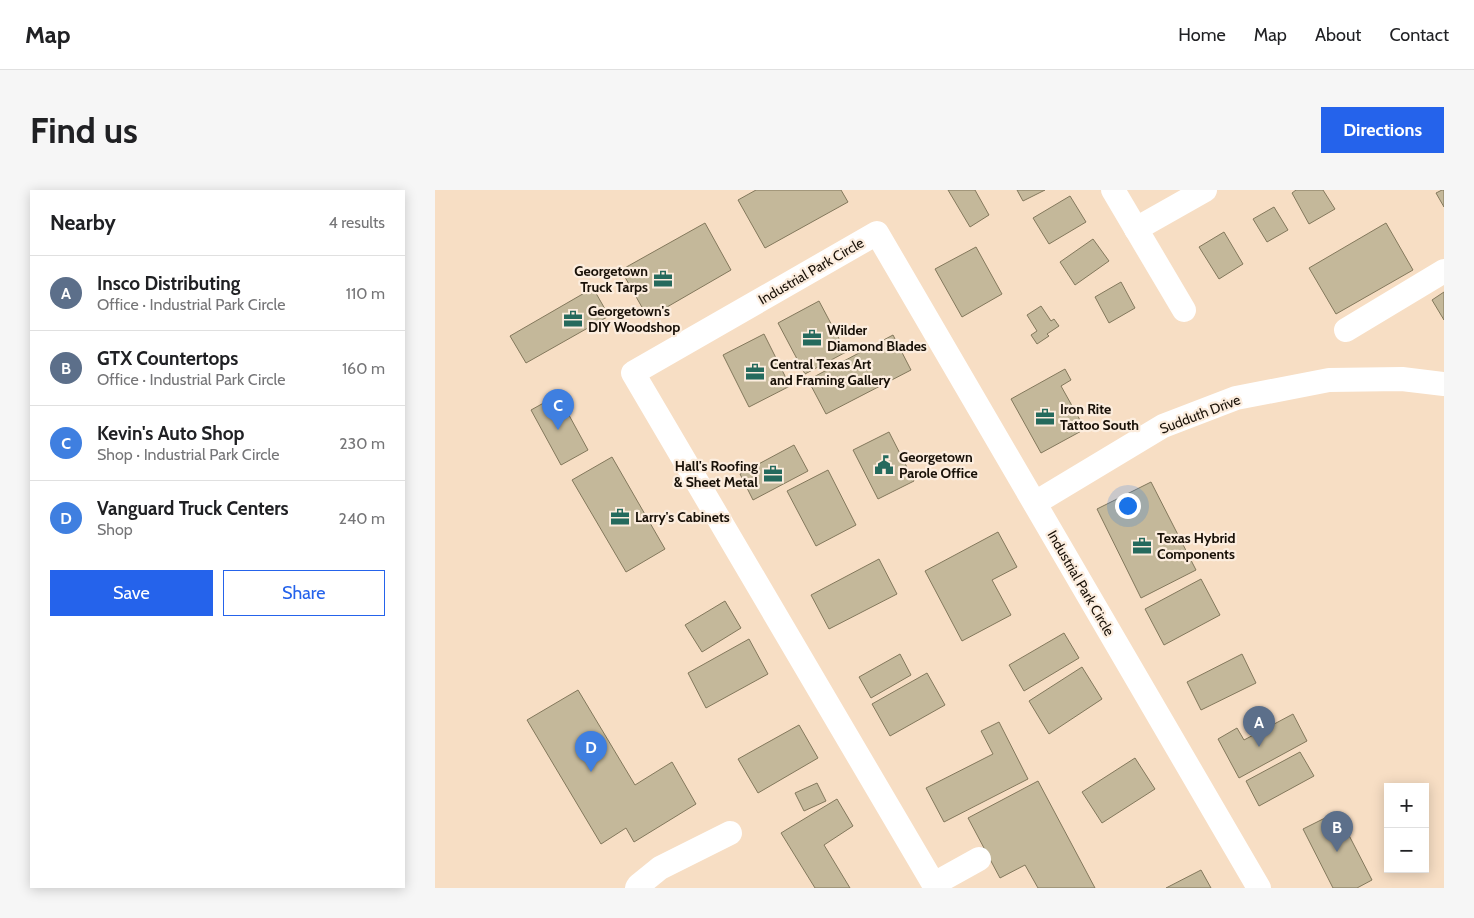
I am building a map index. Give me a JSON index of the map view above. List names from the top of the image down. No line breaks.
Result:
{"streets":{"street":["Industrial Park Circle","Sudduth Drive"]},"crossings":[["Industrial Park Circle","Sudduth Drive"]],"places":{"office":["Georgetown Truck Tarps","Georgetown's DIY Woodshop","Wilder Diamond Blades","Central Texas Art and Framing Gallery","Iron Rite Tattoo South","Hall's Roofing & Sheet Metal","Larry's Cabinets","Texas Hybrid Components"],"public building":["Georgetown Parole Office"]},"page":{"header":"Map","nav":["Home","Map","About","Contact"],"buttons":["Directions",["Save","Share"]],"title":"Find us","heading":["Nearby","4 results"],"list":[{"mark":"A","name":"Insco Distributing","note":"Office · Industrial Park Circle","value":"110 m"},{"mark":"B","name":"GTX Countertops","note":"Office · Industrial Park Circle","value":"160 m"},{"mark":"C","name":"Kevin's Auto Shop","note":"Shop · Industrial Park Circle","value":"230 m"},{"mark":"D","name":"Vanguard Truck Centers","note":"Shop","value":"240 m"}],"pins":["C","A","D","B"],"map_buttons":["+","−"]}}
